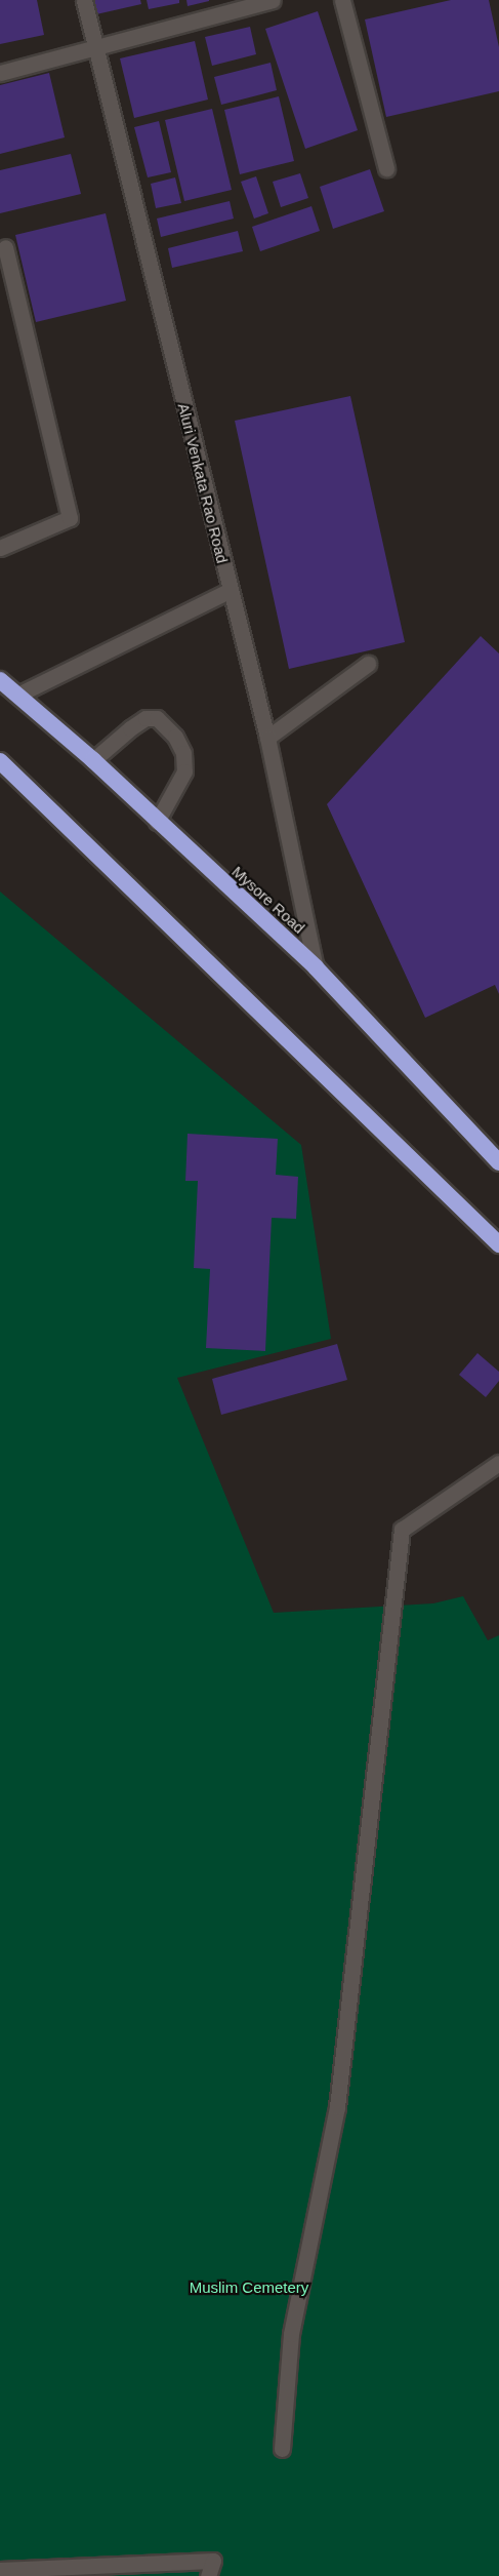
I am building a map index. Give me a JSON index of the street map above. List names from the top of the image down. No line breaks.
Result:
{"streets":{"highway":["Mysore Road"],"main road":["Aluri Venkata Rao Road"]},"crossings":[["Aluri Venkata Rao Road","Mysore Road"]],"parks":["Muslim Cemetery"]}
